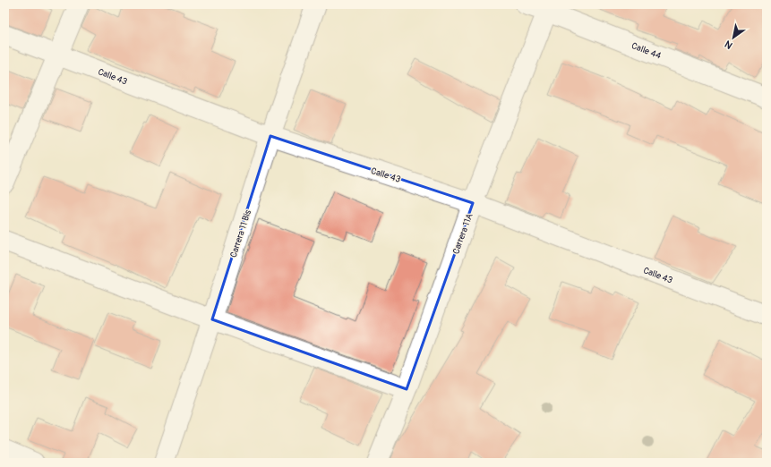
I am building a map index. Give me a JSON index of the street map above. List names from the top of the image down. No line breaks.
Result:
{"streets":{"street":["Calle 44","Calle 43","Carrera 11 Bis","Carrera 11A"]},"crossings":[["Calle 44","Carrera 11A"],["Calle 43","Carrera 11 Bis"],["Calle 43","Carrera 11A"]],"north":"bottom left"}
